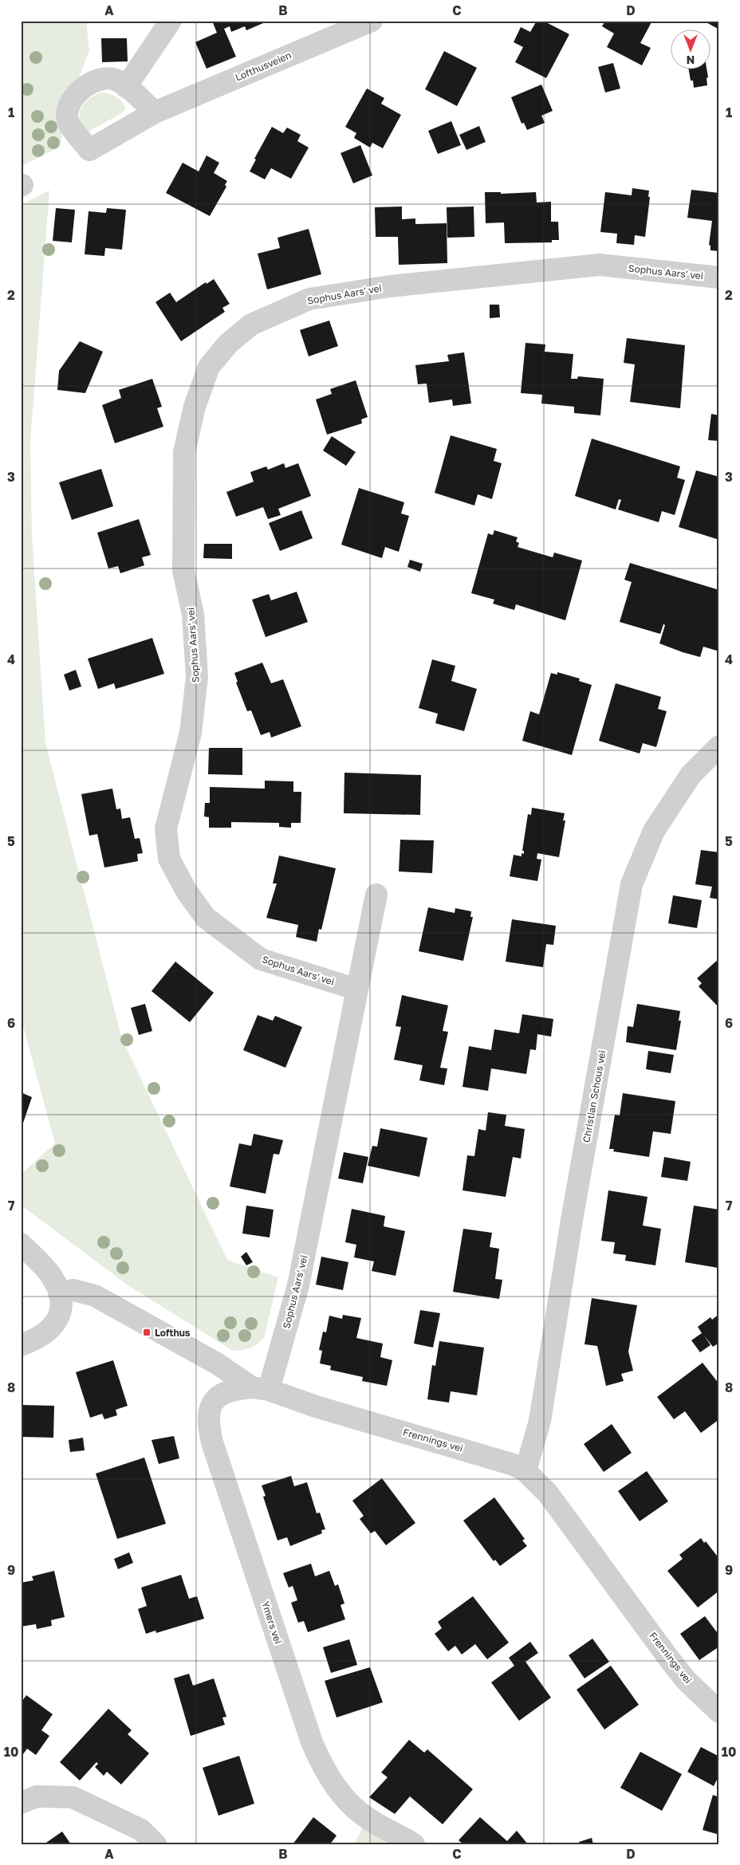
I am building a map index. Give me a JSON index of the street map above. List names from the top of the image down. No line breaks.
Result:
{"streets":{"street":["Lofthusveien","Sophus Aars' vei","Christian Schous vei","Frennings vei","Ymers vei"]},"crossings":[["Sophus Aars' vei","Frennings vei"],["Sophus Aars' vei","Ymers vei"],["Christian Schous vei","Frennings vei"],["Frennings vei","Ymers vei"]],"places":{"transit":["Lofthus"]},"north":"bottom","grid":{"columns":["A","B","C","D"],"rows":["1","2","3","4","5","6","7","8","9","10"]}}
